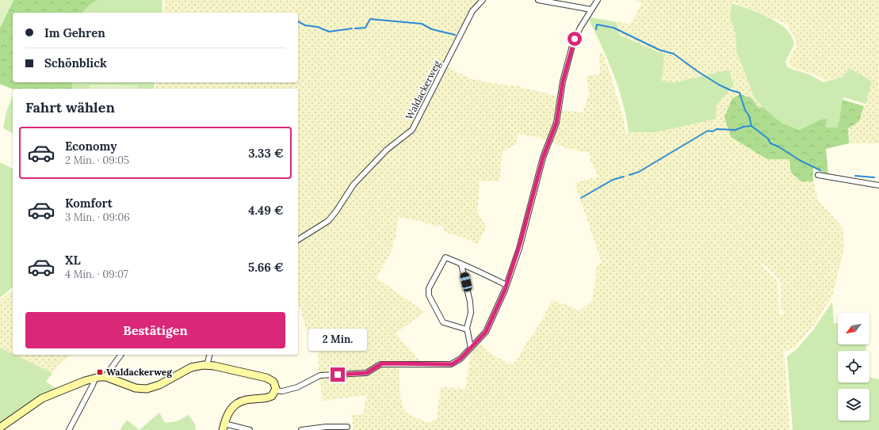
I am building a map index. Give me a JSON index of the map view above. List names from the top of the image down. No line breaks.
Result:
{"streets":{"street":["Waldackerweg"]},"places":{"transit":["Waldackerweg"]},"north":"bottom left","page":{"banner":["Im Gehren","Schönblick"],"heading":"Fahrt wählen","list":[{"name":"Economy","note":"2 Min. · 09:05","value":"3.33 €"},{"name":"Komfort","note":"3 Min. · 09:06","value":"4.49 €"},{"name":"XL","note":"4 Min. · 09:07","value":"5.66 €"}],"buttons":"Bestätigen","bubble":"2 Min."}}
